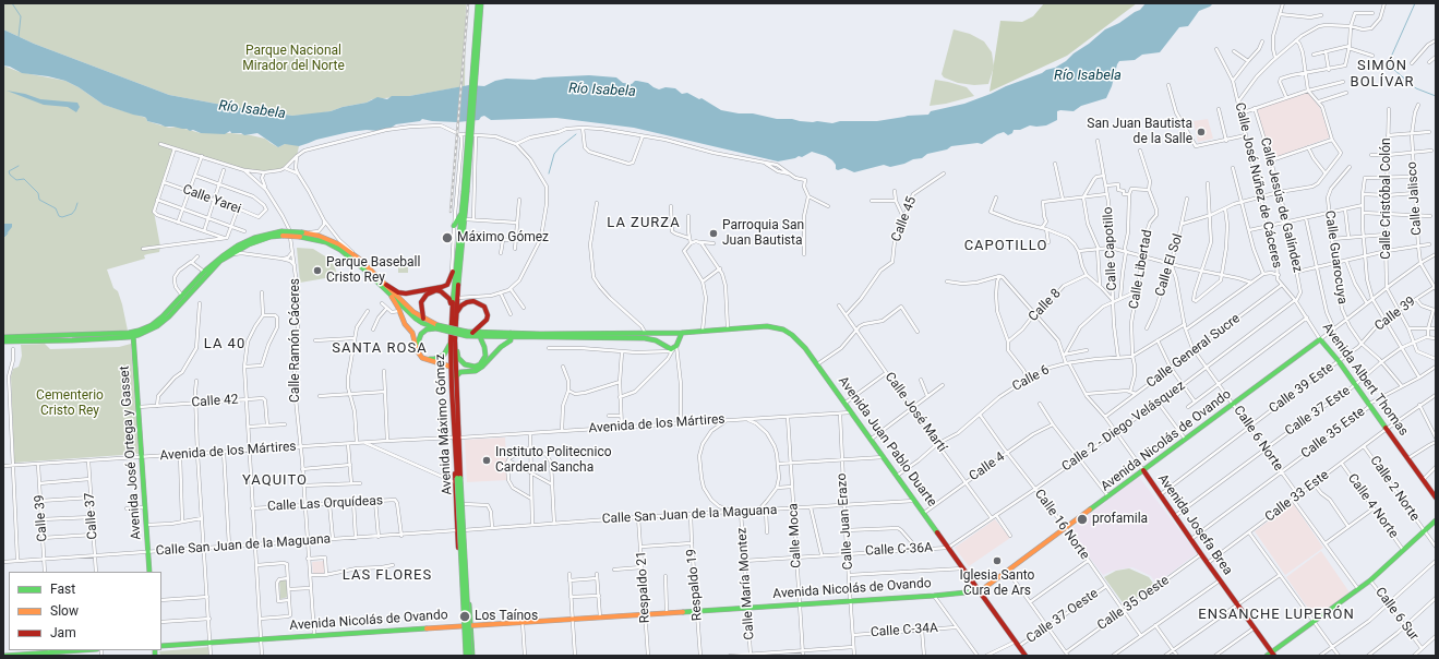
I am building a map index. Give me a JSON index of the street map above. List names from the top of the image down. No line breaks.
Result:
{"streets":{"main road":["Avenida Albert Thomas","Avenida Máximo Gómez","Avenida Nicolás de Ovando","Avenida Juan Pablo Duarte","Avenida José Ortega y Gasset","Avenida Josefa Brea"],"street":["Calle José Núñez de Cáceres","Calle Cristóbal Colón","Calle Jalisco","Calle Yarei","Calle Jesús de Galíndez","Calle 45","Calle Capotillo","Calle Guarocuya","Calle El Sol","Calle Libertad","Calle 8","Calle 39","Calle Ramón Cáceres","Calle General Sucre","Calle 6","Calle 39 Este","Calle 42","Calle 37 Este","Calle José Martí","Avenida de los Mártires","Calle 2 - Diego Velásquez","Calle 35 Este","Calle 6 Norte","Calle 4","Calle 2 Norte","Calle 33 Este","Calle Las Orquídeas","Calle 4 Norte","Calle San Juan de la Maguana","Calle 37","Calle Juan Erazo","Calle 16 Norte","Calle Moca","Calle C-36A","Calle María Montez","Respaldo 19","Respaldo 21","Calle 35 Oeste","Calle 6 Sur","Calle 37 Oeste","Calle C-34A"]},"crossings":[["Calle José Núñez de Cáceres","Avenida Albert Thomas"],["Calle Cristóbal Colón","Avenida Nicolás de Ovando"],["Calle Jalisco","Calle 39"],["Calle Jalisco","Avenida Nicolás de Ovando"],["Calle Jesús de Galíndez","Avenida Albert Thomas"],["Calle Jesús de Galíndez","Calle 2 - Diego Velásquez"],["Calle 45","Calle José Martí"],["Calle Capotillo","Calle 6"],["Calle Guarocuya","Calle 39"],["Calle Guarocuya","Calle 35 Este"],["Calle Guarocuya","Avenida Nicolás de Ovando"],["Calle El Sol","Calle 6 Norte"],["Calle Libertad","Calle 6"],["Calle 8","Avenida Josefa Brea"],["Calle 39","Avenida Albert Thomas"],["Calle 39","Calle 39 Este"],["Calle 39","Avenida de los Mártires"],["Calle 39","Calle San Juan de la Maguana"],["Calle Ramón Cáceres","Avenida de los Mártires"],["Calle Ramón Cáceres","Avenida Nicolás de Ovando"],["Calle Ramón Cáceres","Calle Las Orquídeas"],["Calle Ramón Cáceres","Calle San Juan de la Maguana"],["Calle General Sucre","Avenida Albert Thomas"],["Calle General Sucre","Calle 6 Norte"],["Calle General Sucre","Avenida Josefa Brea"],["Calle 6","Calle José Martí"],["Calle 6","Calle 6 Norte"],["Calle 6","Avenida Juan Pablo Duarte"],["Calle 6","Calle 16 Norte"],["Calle 6","Avenida Josefa Brea"],["Avenida Albert Thomas","Calle 39 Este"],["Avenida Albert Thomas","Calle 37 Este"],["Avenida Albert Thomas","Calle 2 - Diego Velásquez"],["Avenida Albert Thomas","Calle 35 Este"],["Avenida Albert Thomas","Avenida Nicolás de Ovando"],["Avenida Albert Thomas","Calle 33 Este"],["Calle 39 Este","Calle 6 Norte"],["Calle 39 Este","Avenida Josefa Brea"],["Calle 42","Avenida José Ortega y Gasset"],["Calle 37 Este","Calle 6 Norte"],["Calle 37 Este","Avenida Josefa Brea"],["Calle José Martí","Calle 2 - Diego Velásquez"],["Calle José Martí","Calle 4"],["Avenida de los Mártires","Avenida Juan Pablo Duarte"],["Avenida de los Mártires","Avenida José Ortega y Gasset"],["Avenida de los Mártires","Calle San Juan de la Maguana"],["Avenida de los Mártires","Calle 37"],["Avenida de los Mártires","Calle Juan Erazo"],["Avenida de los Mártires","Calle Moca"],["Avenida de los Mártires","Calle María Montez"],["Calle 2 - Diego Velásquez","Calle 6 Norte"],["Calle 2 - Diego Velásquez","Avenida Juan Pablo Duarte"],["Calle 2 - Diego Velásquez","Calle 16 Norte"],["Calle 2 - Diego Velásquez","Avenida Josefa Brea"],["Calle 2 - Diego Velásquez","Calle C-36A"],["Calle 35 Este","Calle 6 Norte"],["Calle 35 Este","Avenida Josefa Brea"],["Calle 6 Norte","Avenida Nicolás de Ovando"],["Calle 6 Norte","Calle 33 Este"],["Avenida Nicolás de Ovando","Avenida Juan Pablo Duarte"],["Avenida Nicolás de Ovando","Calle Juan Erazo"],["Avenida Nicolás de Ovando","Calle 16 Norte"],["Avenida Nicolás de Ovando","Avenida Josefa Brea"],["Avenida Nicolás de Ovando","Calle Moca"],["Avenida Nicolás de Ovando","Calle María Montez"],["Avenida Nicolás de Ovando","Respaldo 19"],["Avenida Nicolás de Ovando","Respaldo 21"],["Avenida Juan Pablo Duarte","Calle 4"],["Avenida Juan Pablo Duarte","Calle San Juan de la Maguana"],["Avenida Juan Pablo Duarte","Calle C-36A"],["Avenida Juan Pablo Duarte","Calle 37 Oeste"],["Avenida José Ortega y Gasset","Calle San Juan de la Maguana"],["Calle 4","Calle 16 Norte"],["Calle 2 Norte","Calle 33 Este"],["Calle 33 Este","Calle 4 Norte"],["Calle 33 Este","Avenida Josefa Brea"],["Calle Las Orquídeas","Calle San Juan de la Maguana"],["Calle San Juan de la Maguana","Calle 37"],["Calle San Juan de la Maguana","Calle Juan Erazo"],["Calle San Juan de la Maguana","Calle Moca"],["Calle San Juan de la Maguana","Calle María Montez"],["Calle San Juan de la Maguana","Respaldo 19"],["Calle San Juan de la Maguana","Respaldo 21"],["Calle Juan Erazo","Calle C-36A"],["Calle Juan Erazo","Calle C-34A"],["Calle 16 Norte","Calle 35 Oeste"],["Calle 16 Norte","Calle 37 Oeste"],["Avenida Josefa Brea","Calle 35 Oeste"],["Calle Moca","Calle C-36A"],["Calle C-36A","Calle María Montez"]],"districts":["SIMÓN BOLÍVAR","LA ZURZA","CAPOTILLO","LA 40","SANTA ROSA","YAQUITO","LAS FLORES","ENSANCHE LUPERÓN"],"water":["Río Isabela"],"parks":["Parque Nacional Mirador del Norte","Cementerio Cristo Rey"],"places":["San Juan Bautista de la Salle","Parroquia San Juan Bautista","Máximo Gómez","Parque Baseball Cristo Rey","Instituto Politecnico Cardenal Sancha","profamila","Iglesia Santo Cura de Ars","Los Taínos"],"legend":["Fast","Slow","Jam"]}
